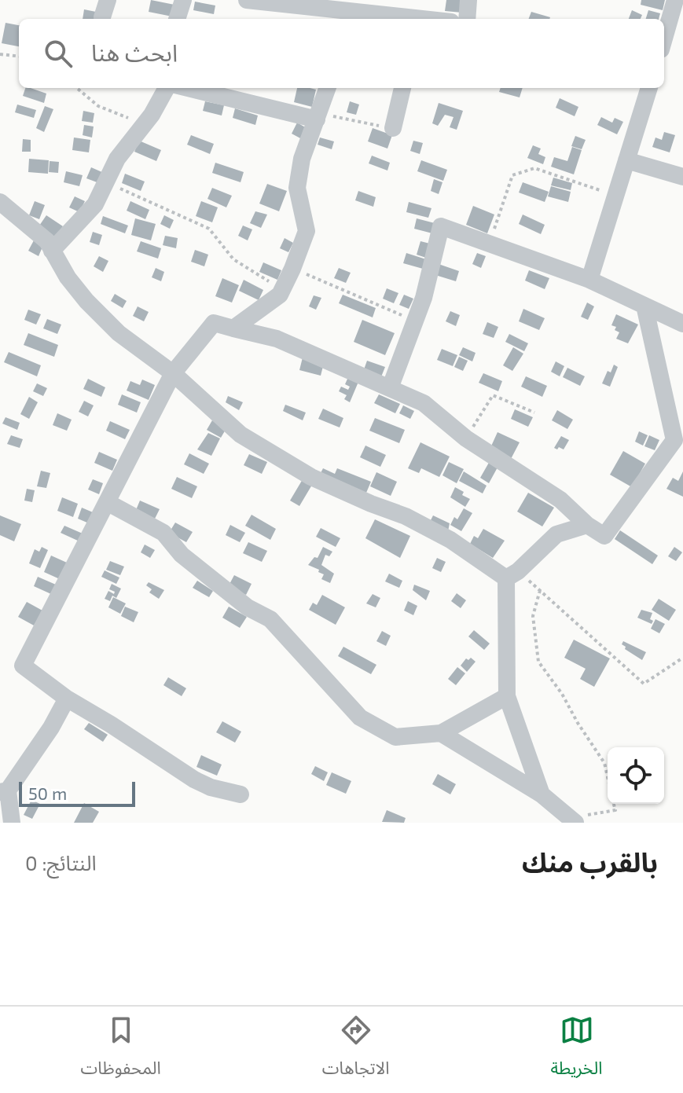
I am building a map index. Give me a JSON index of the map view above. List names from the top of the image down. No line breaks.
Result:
{"scale_bar":"50 m","page":{"search":"ابحث هنا","scale":"50 m","heading":["بالقرب منك","النتائج: 0"],"nav":["الخريطة","الاتجاهات","المحفوظات"]}}
